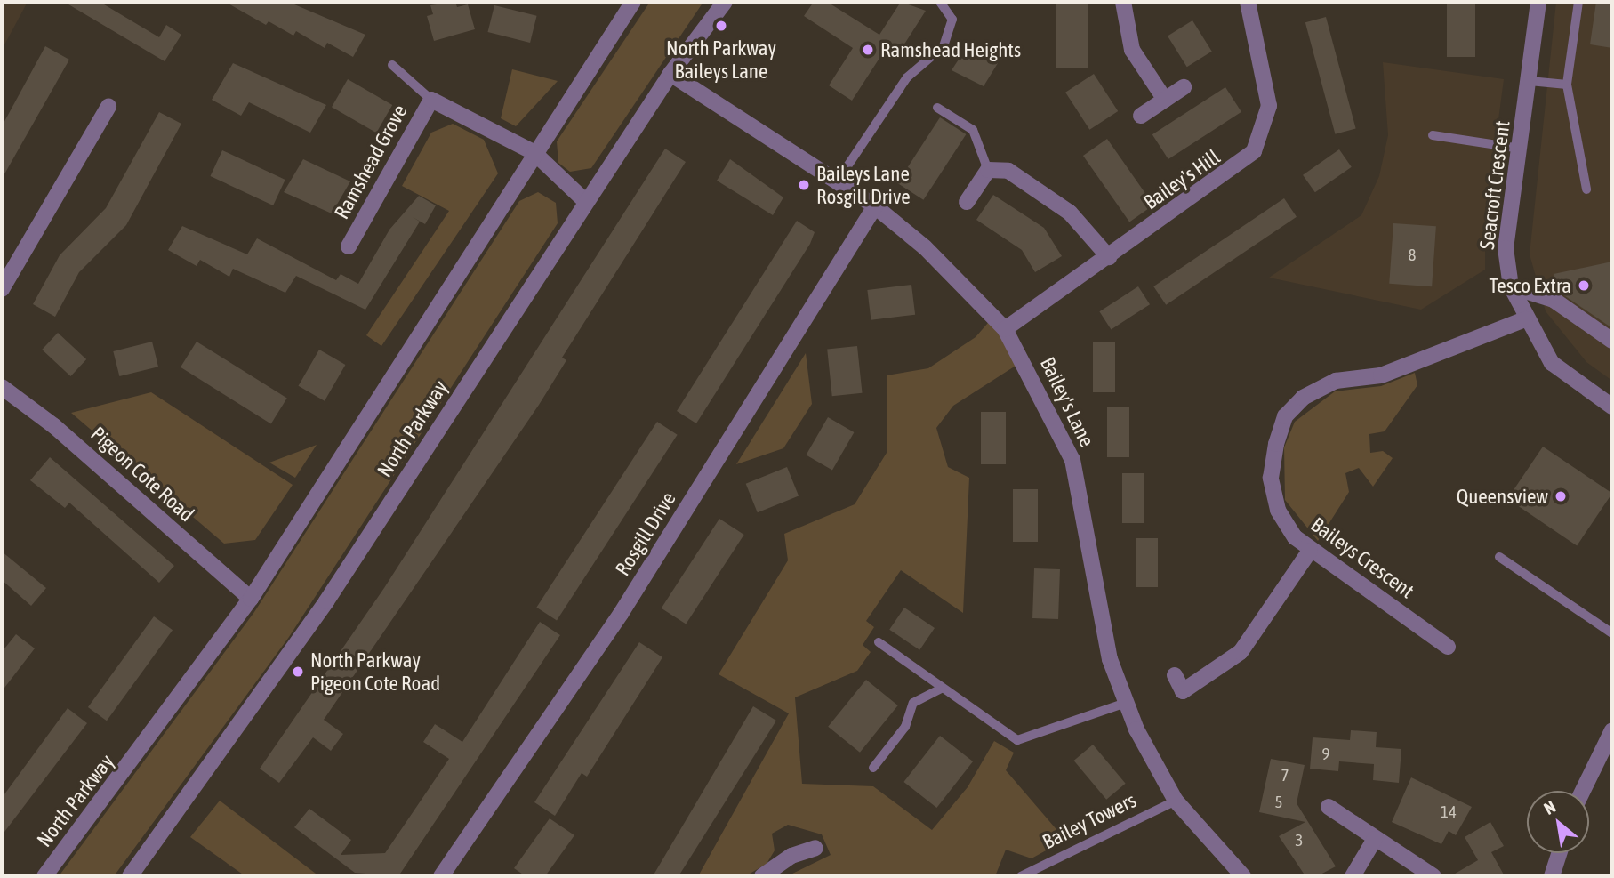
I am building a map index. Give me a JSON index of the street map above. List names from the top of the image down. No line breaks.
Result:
{"streets":{"street":["Ramshead Grove","Bailey's Hill","Seacroft Crescent","Bailey's Lane","North Parkway","Pigeon Cote Road","Rosgill Drive","Baileys Crescent"],"lane":["Bailey Towers"]},"crossings":[["Ramshead Grove","North Parkway"],["Bailey's Hill","Bailey's Lane"],["Seacroft Crescent","Baileys Crescent"],["Bailey's Lane","North Parkway"],["Bailey's Lane","Rosgill Drive"],["Bailey's Lane","Bailey Towers"],["North Parkway","Pigeon Cote Road"]],"places":["North Parkway Baileys Lane","Ramshead Heights","Baileys Lane Rosgill Drive","Tesco Extra","Queensview","North Parkway Pigeon Cote Road"],"house_numbers":["8","9","7","5","14","3"],"north":"top left"}
